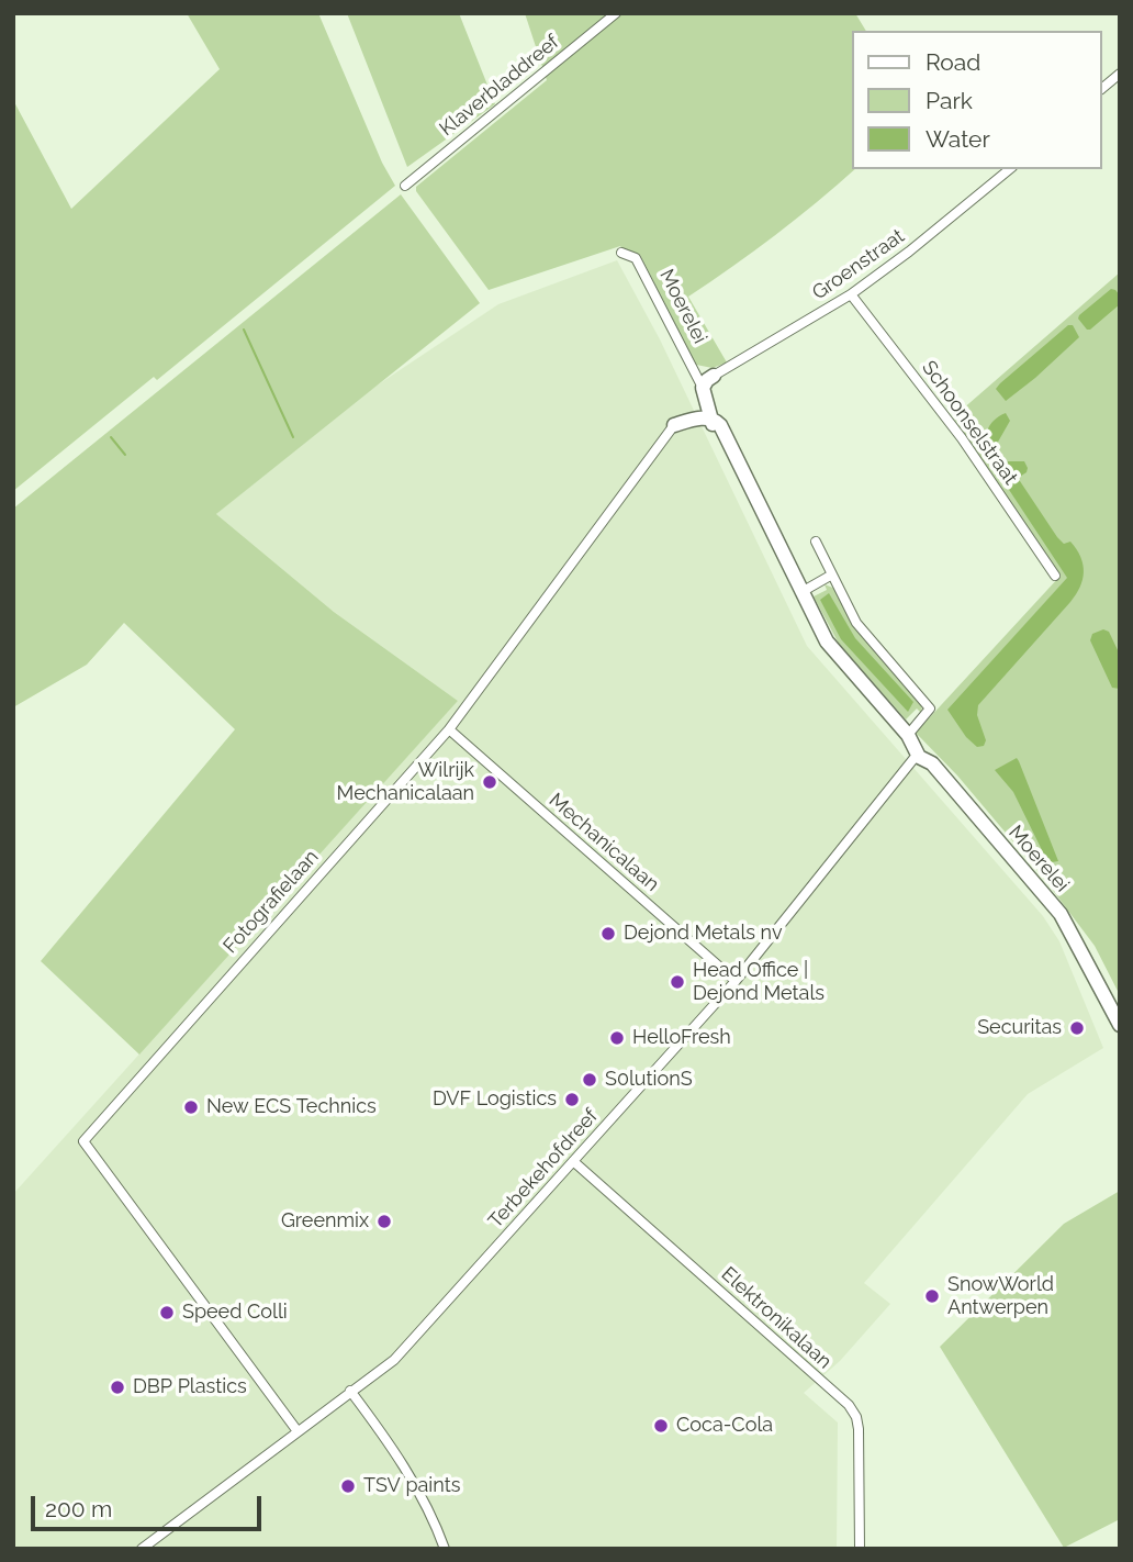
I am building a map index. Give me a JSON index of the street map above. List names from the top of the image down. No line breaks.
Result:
{"streets":{"street":["Klaverbladdreef","Groenstraat","Moerelei","Schoonselstraat","Mechanicalaan","Fotografielaan","Terbekehofdreef","Elektronikalaan"]},"crossings":[["Groenstraat","Schoonselstraat"],["Moerelei","Fotografielaan"],["Moerelei","Terbekehofdreef"],["Mechanicalaan","Fotografielaan"],["Mechanicalaan","Terbekehofdreef"],["Fotografielaan","Terbekehofdreef"],["Terbekehofdreef","Elektronikalaan"]],"places":["Wilrijk Mechanicalaan","Dejond Metals nv","Head Office | Dejond Metals","Securitas","HelloFresh","S0lutionS","DVF Logistics","New ECS Technics","Greenmix","SnowWorld Antwerpen","Speed Colli","DBP Plastics","Coca-Cola","TSV paints"],"legend":["Road","Park","Water"],"scale_bar":"200 m"}
